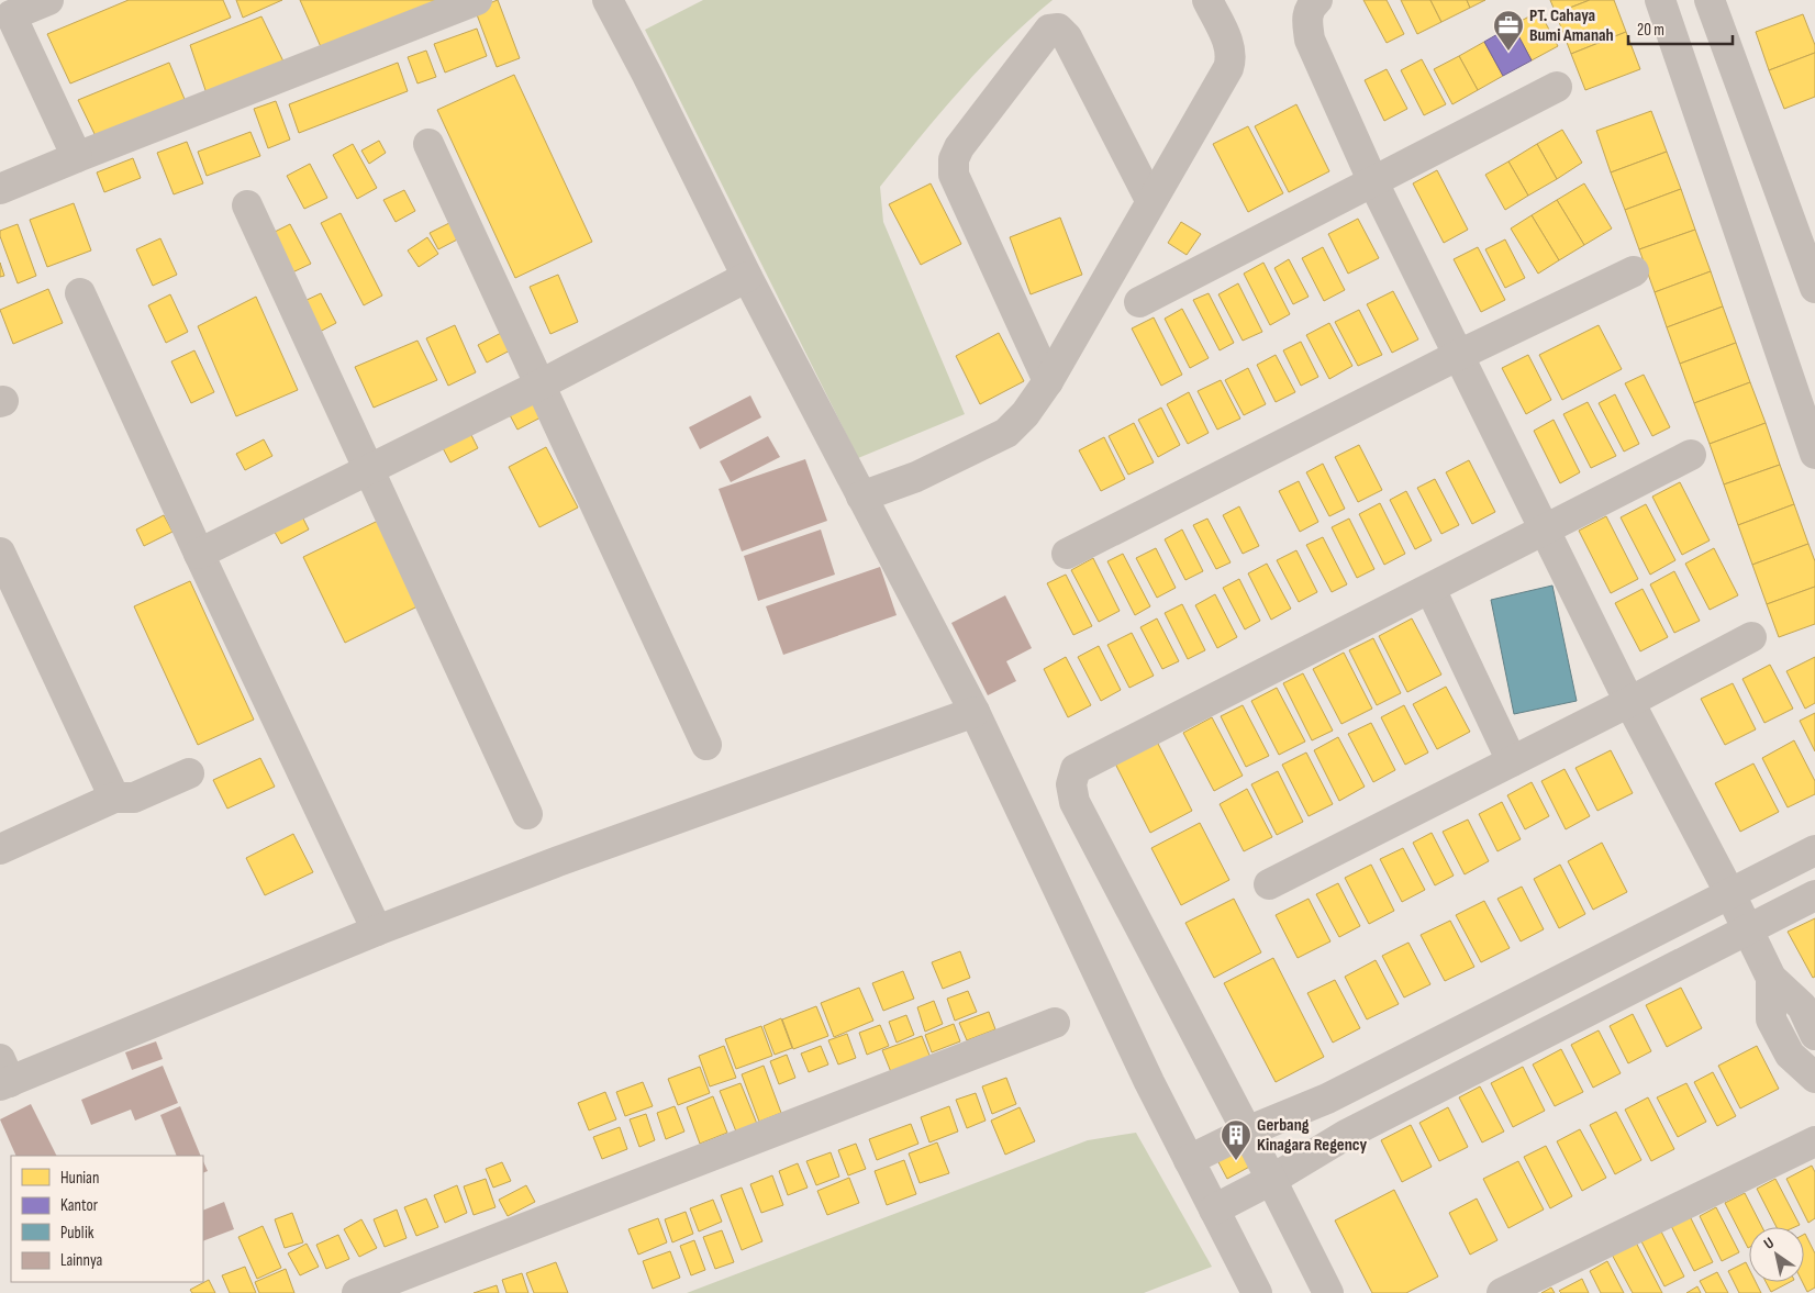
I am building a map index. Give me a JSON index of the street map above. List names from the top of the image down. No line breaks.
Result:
{"places":{"office":["PT. Cahaya Bumi Amanah"],"building":["Gerbang Kinagara Regency"]},"legend":["Hunian","Kantor","Publik","Lainnya"],"scale_bar":"20 m","north":"top left"}
